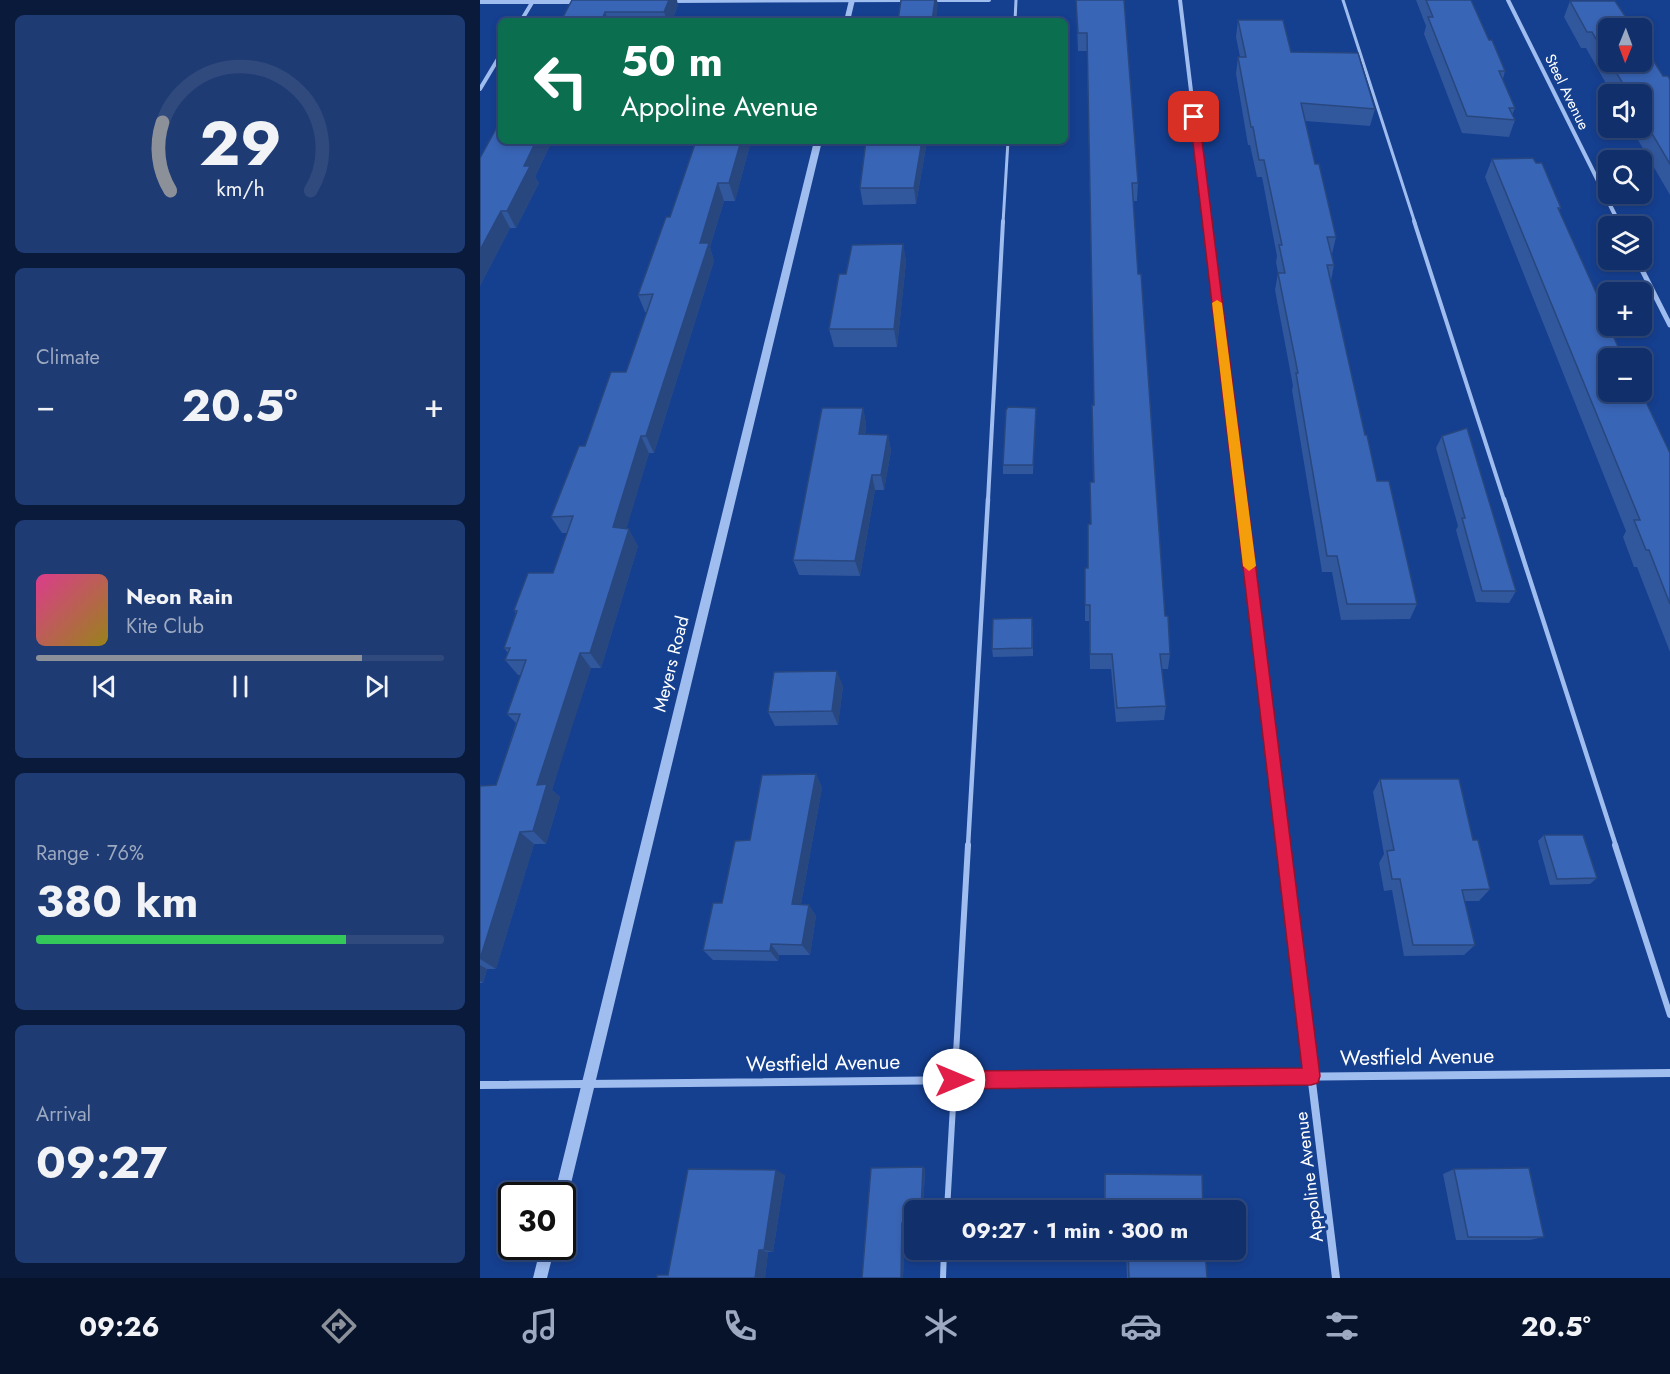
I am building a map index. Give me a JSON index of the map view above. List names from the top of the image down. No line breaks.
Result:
{"streets":{"street":["Steel Avenue","Meyers Road","Westfield Avenue","Appoline Avenue"]},"crossings":[["Meyers Road","Westfield Avenue"],["Westfield Avenue","Appoline Avenue"]],"north":"bottom","page":{"map_buttons":["+","−"],"turn":["50 m","Appoline Avenue"],"tile":["Climate",["Range · 76%","380 km"],["Arrival","09:27"]],"heat":["−","20.5°","+"],"song":["Neon Rain","Kite Club"],"limit":"30","trip":"09:27 · 1 min · 300 m","tabs":["09:26","20.5°"],"gauge":["29","km/h"]}}
